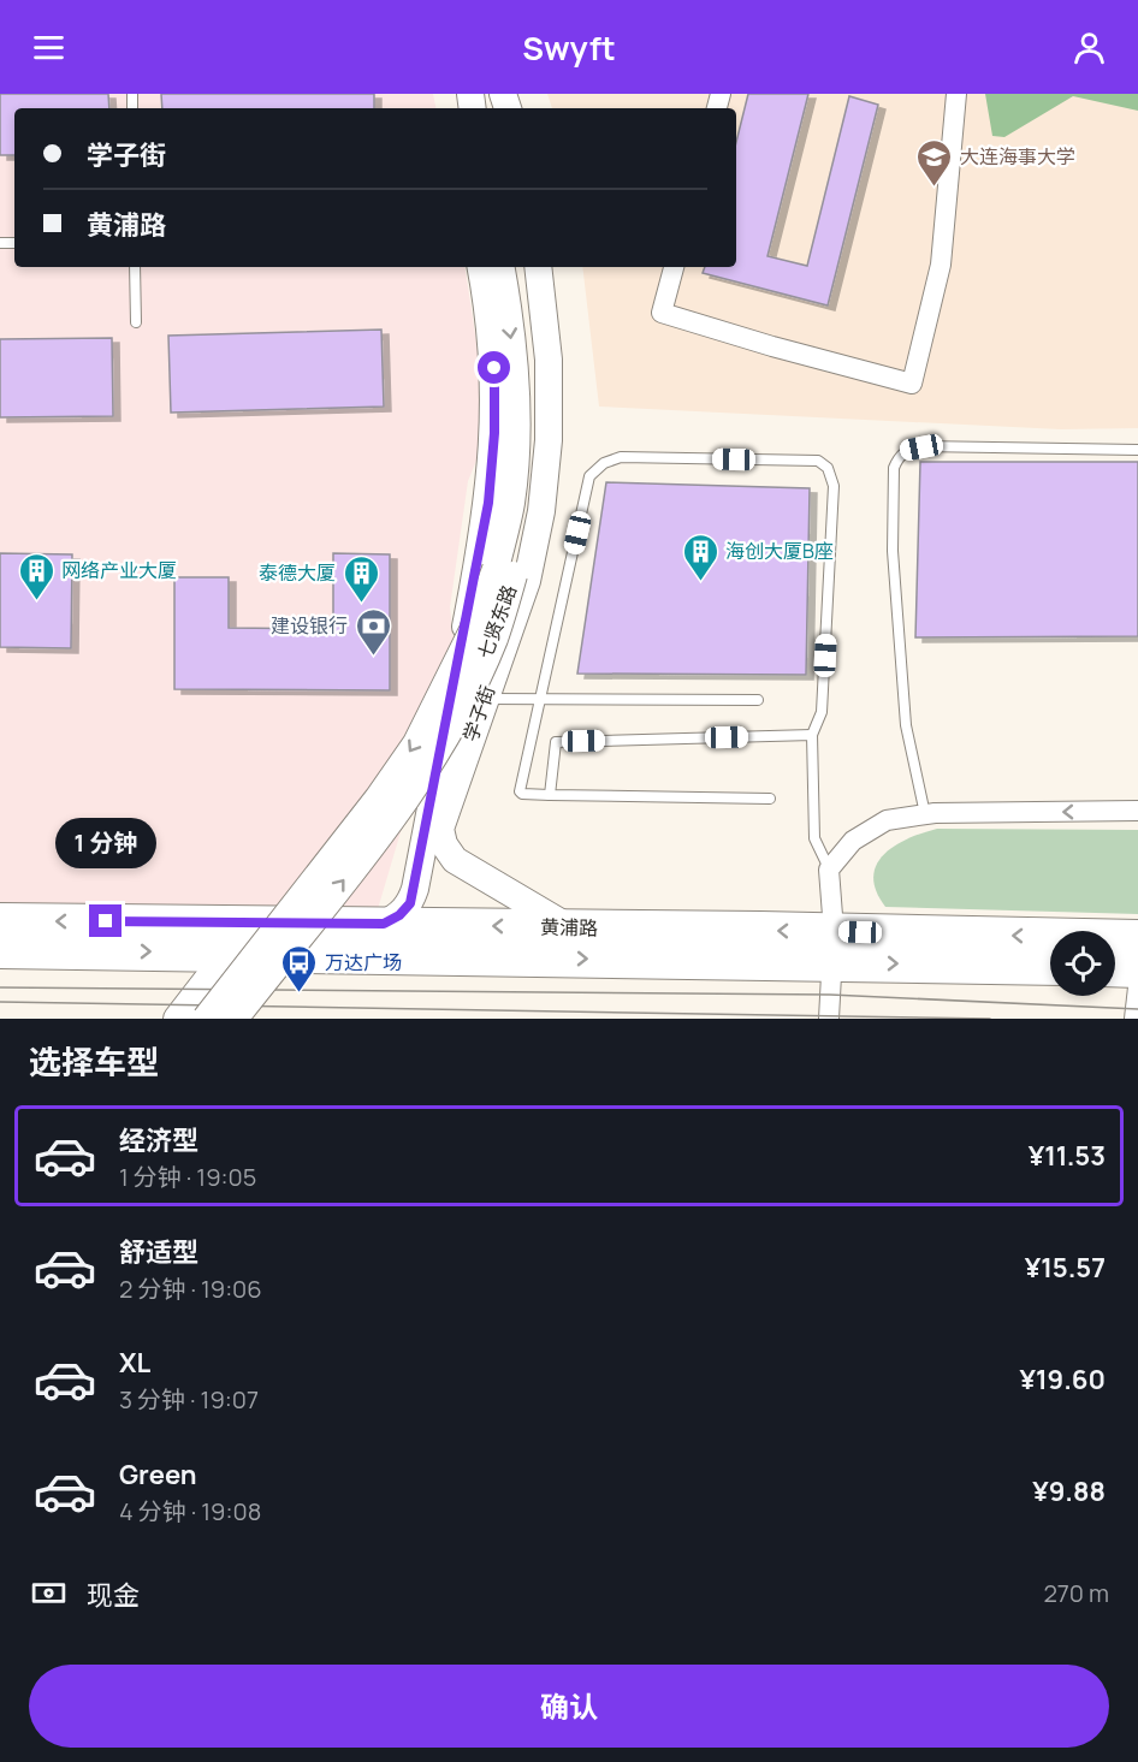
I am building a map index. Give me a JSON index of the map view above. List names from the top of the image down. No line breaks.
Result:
{"streets":{"highway":["黄浦路"],"main road":["七贤东路","学子街"]},"crossings":[["学子街","黄浦路"]],"places":{"school or university":["大连海事大学"],"building":["海创大厦B座","网络产业大厦","泰德大厦"],"bank":["建设银行"],"bus stop":["万达广场"]},"page":{"header":"Swyft","banner":["学子街","黄浦路"],"bubble":"1 分钟","heading":"选择车型","list":[{"name":"经济型","note":"1 分钟 · 19:05","value":"¥11.53"},{"name":"舒适型","note":"2 分钟 · 19:06","value":"¥15.57"},{"name":"XL","note":"3 分钟 · 19:07","value":"¥19.60"},{"name":"Green","note":"4 分钟 · 19:08","value":"¥9.88"}],"pay":["现金","270 m"],"buttons":"确认"}}
